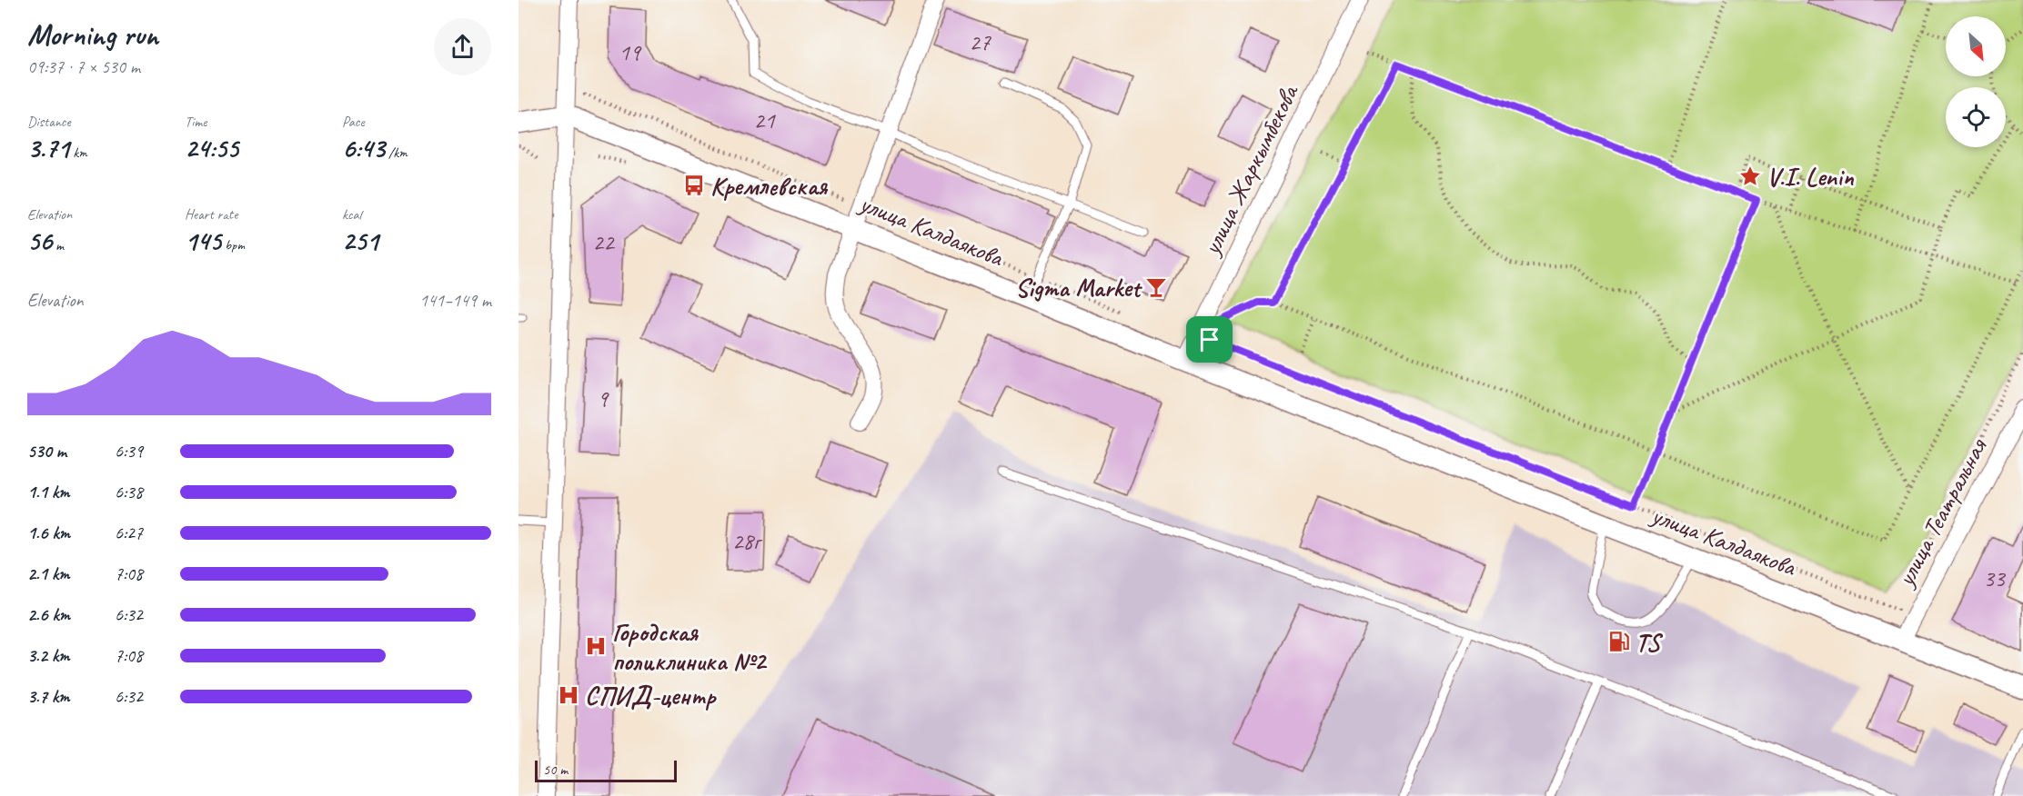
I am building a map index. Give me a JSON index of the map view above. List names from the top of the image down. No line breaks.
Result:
{"streets":{"street":["улица Жаркымбекова","улица Калдаякова","улица Театральная"]},"crossings":[["улица Жаркымбекова","улица Калдаякова"],["улица Калдаякова","улица Театральная"]],"places":{"place":["V.I. Lenin"],"bus stop":["Кремлевская"],"bar":["Sigma Market"],"fuel station":["TS"],"hospital":["Городская поликлиника №2","СПИД-центр"]},"house_numbers":["27","19","21","22","9","28г","33"],"scale_bar":"50 m","north":"bottom right","page":{"heading":["Morning run","09:37 · 7 × 530 m"],"stats":[["Distance","3.71 km"],["Time","24:55"],["Pace","6:43 /km"],["Elevation","56 m"],["Heart rate","145 bpm"],["kcal","251"]],"chart":["Elevation","141–149 m"],"list":[{"name":"530 m","note":"6:39"},{"name":"1.1 km","note":"6:38"},{"name":"1.6 km","note":"6:27"},{"name":"2.1 km","note":"7:08"},{"name":"2.6 km","note":"6:32"},{"name":"3.2 km","note":"7:08"},{"name":"3.7 km","note":"6:32"}],"scale":"50 m"}}
